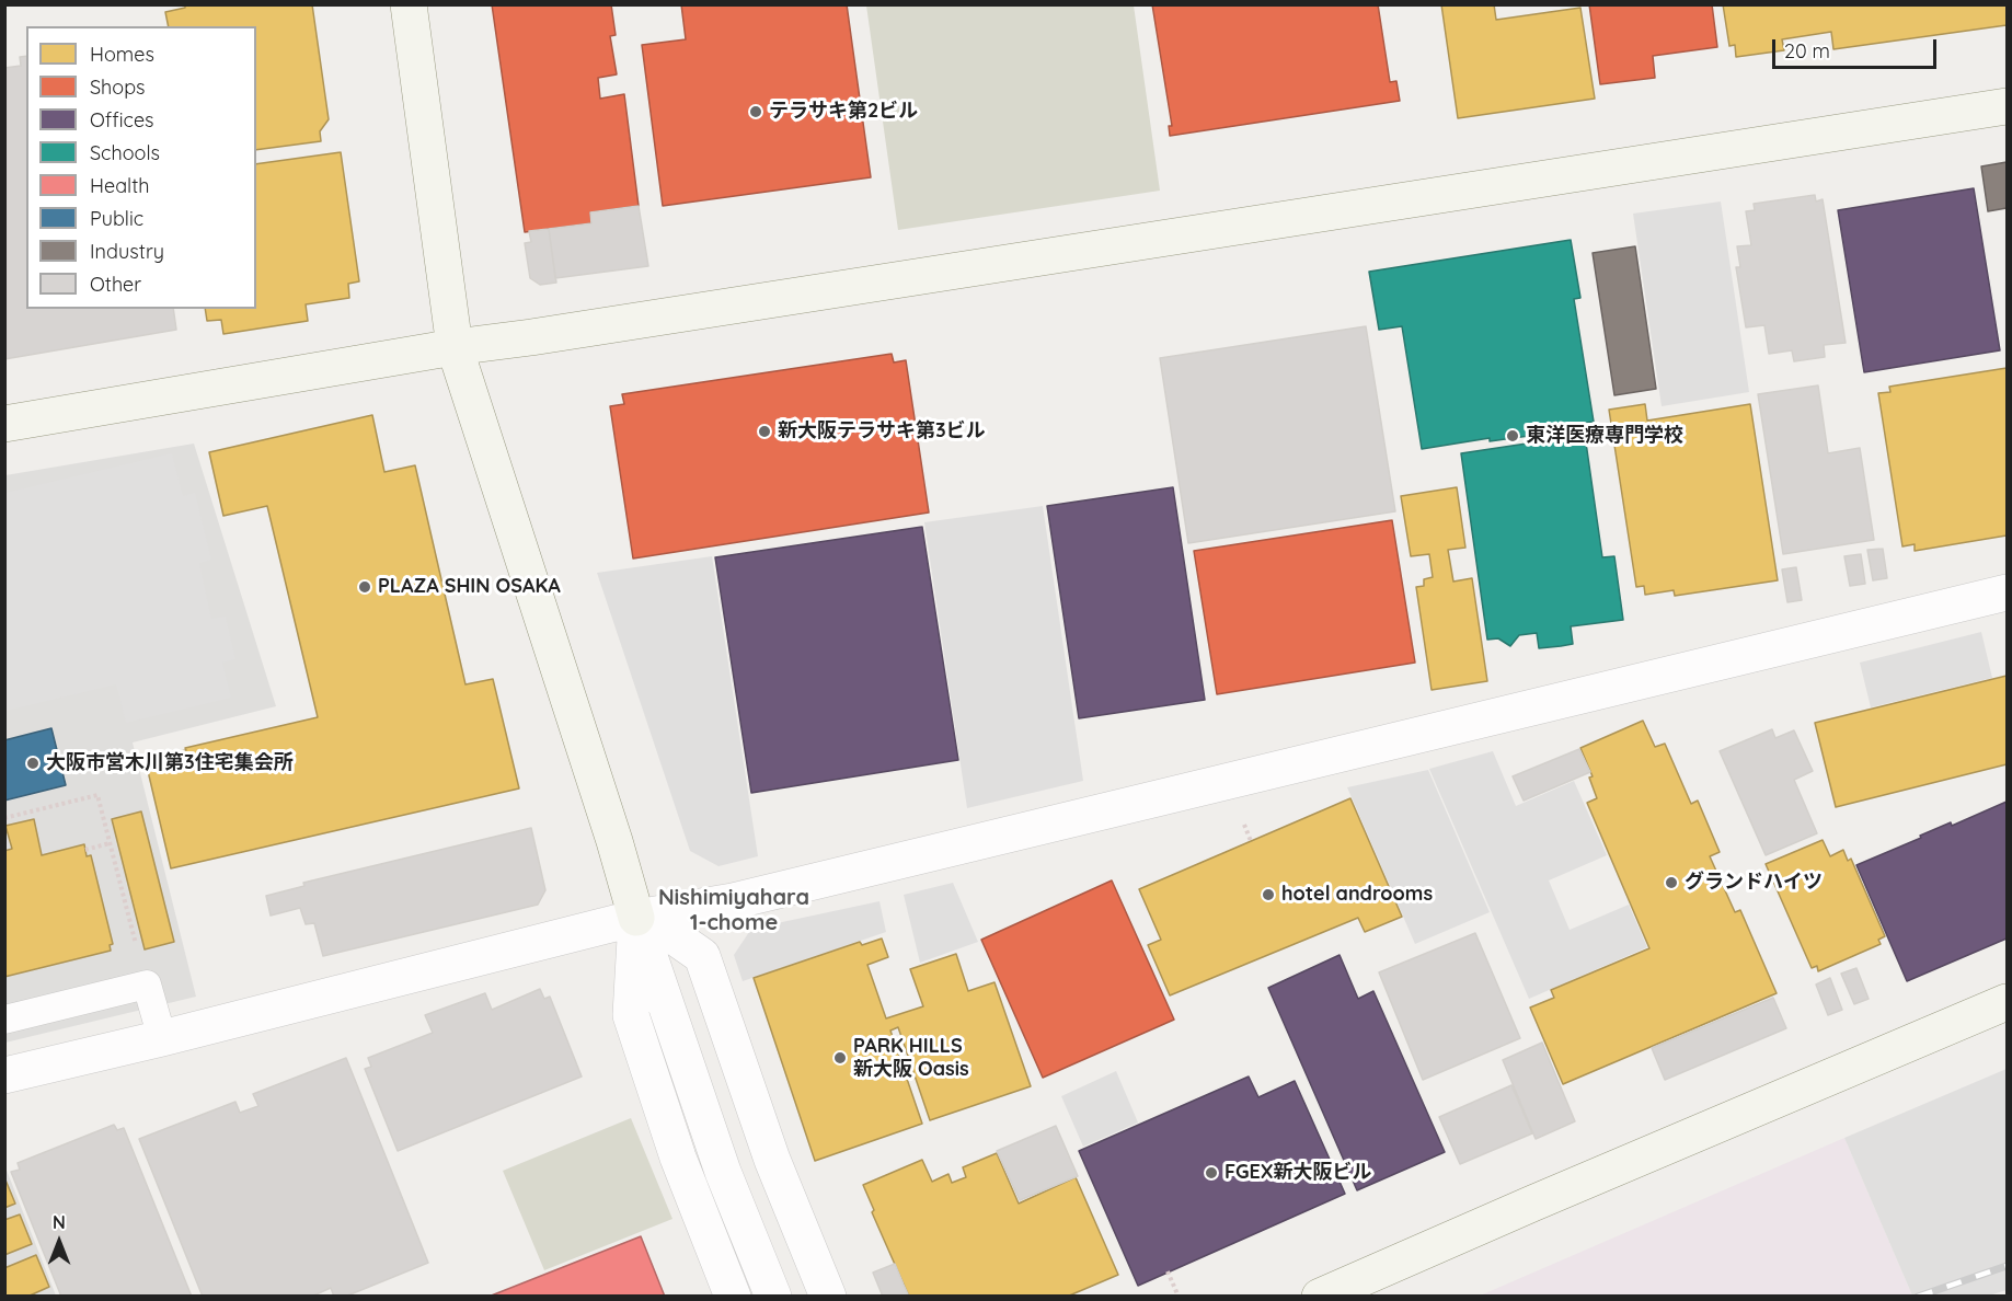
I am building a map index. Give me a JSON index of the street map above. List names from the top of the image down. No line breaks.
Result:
{"districts":["Nishimiyahara 1-chome"],"places":["テラサキ第2ビル","新大阪テラサキ第3ビル","東洋医療専門学校","PLAZA SHIN OSAKA","大阪市営木川第3住宅集会所","グランドハイツ","hotel androoms","PARK HILLS 新大阪 Oasis","FGEX新大阪ビル"],"legend":["Homes","Shops","Offices","Schools","Health","Public","Industry","Other"],"scale_bar":"20 m","north":"top"}
